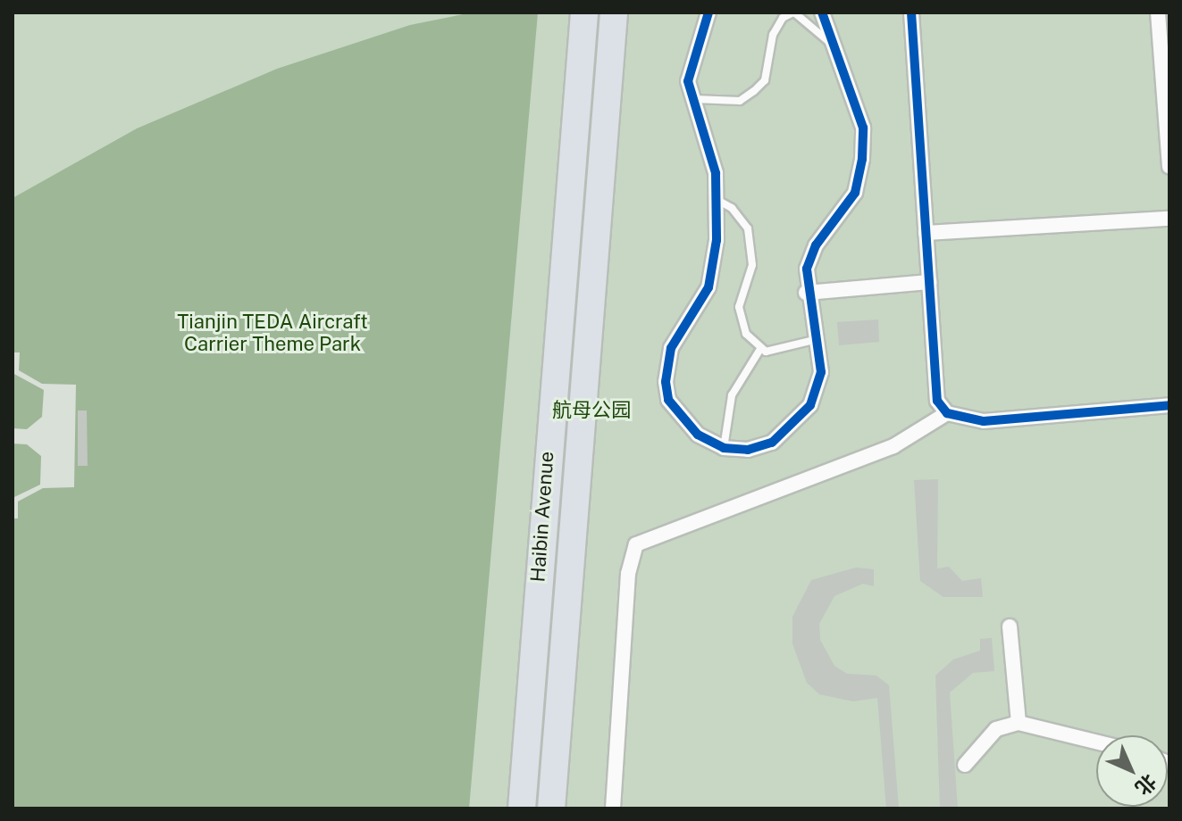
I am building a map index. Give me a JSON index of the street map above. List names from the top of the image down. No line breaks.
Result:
{"streets":{"highway":["Haibin Avenue"]},"parks":["Tianjin TEDA Aircraft Carrier Theme Park","航母公园"],"north":"bottom right"}
